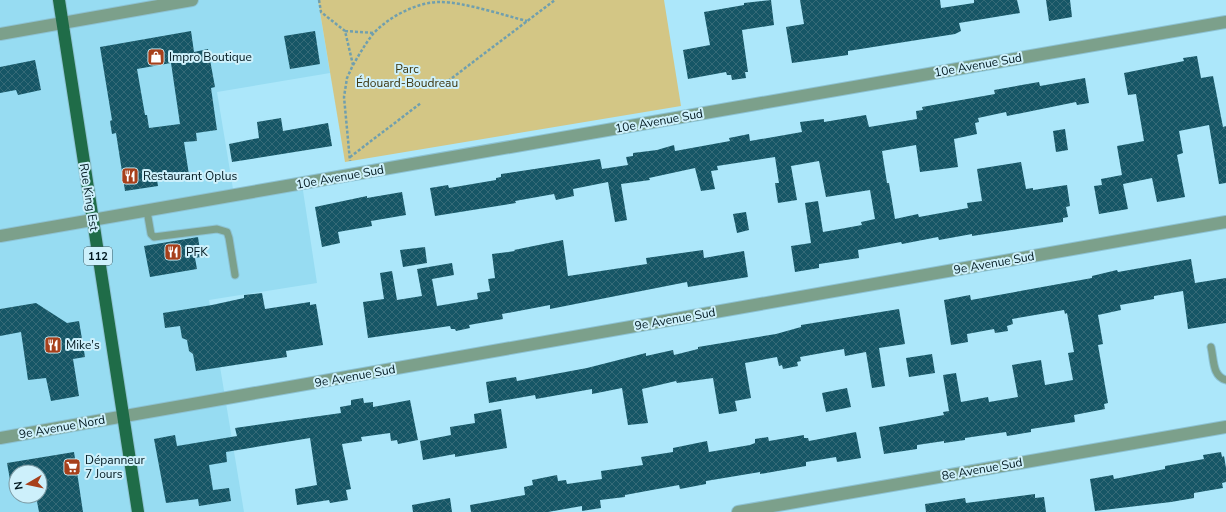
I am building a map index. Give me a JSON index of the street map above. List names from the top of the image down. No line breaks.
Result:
{"streets":{"main road":["Rue King Est","112"],"street":["10e Avenue Sud","9e Avenue Sud","9e Avenue Nord","8e Avenue Sud"]},"crossings":[["10e Avenue Sud","Rue King Est"],["Rue King Est","9e Avenue Sud"],["Rue King Est","9e Avenue Nord"],["9e Avenue Sud","9e Avenue Nord"]],"parks":["Parc Édouard-Boudreau"],"places":{"shop":["Impro Boutique"],"restaurant":["Restaurant Oplus","PFK","Mike's"],"supermarket":["Dépanneur 7 Jours"]},"north":"left"}
